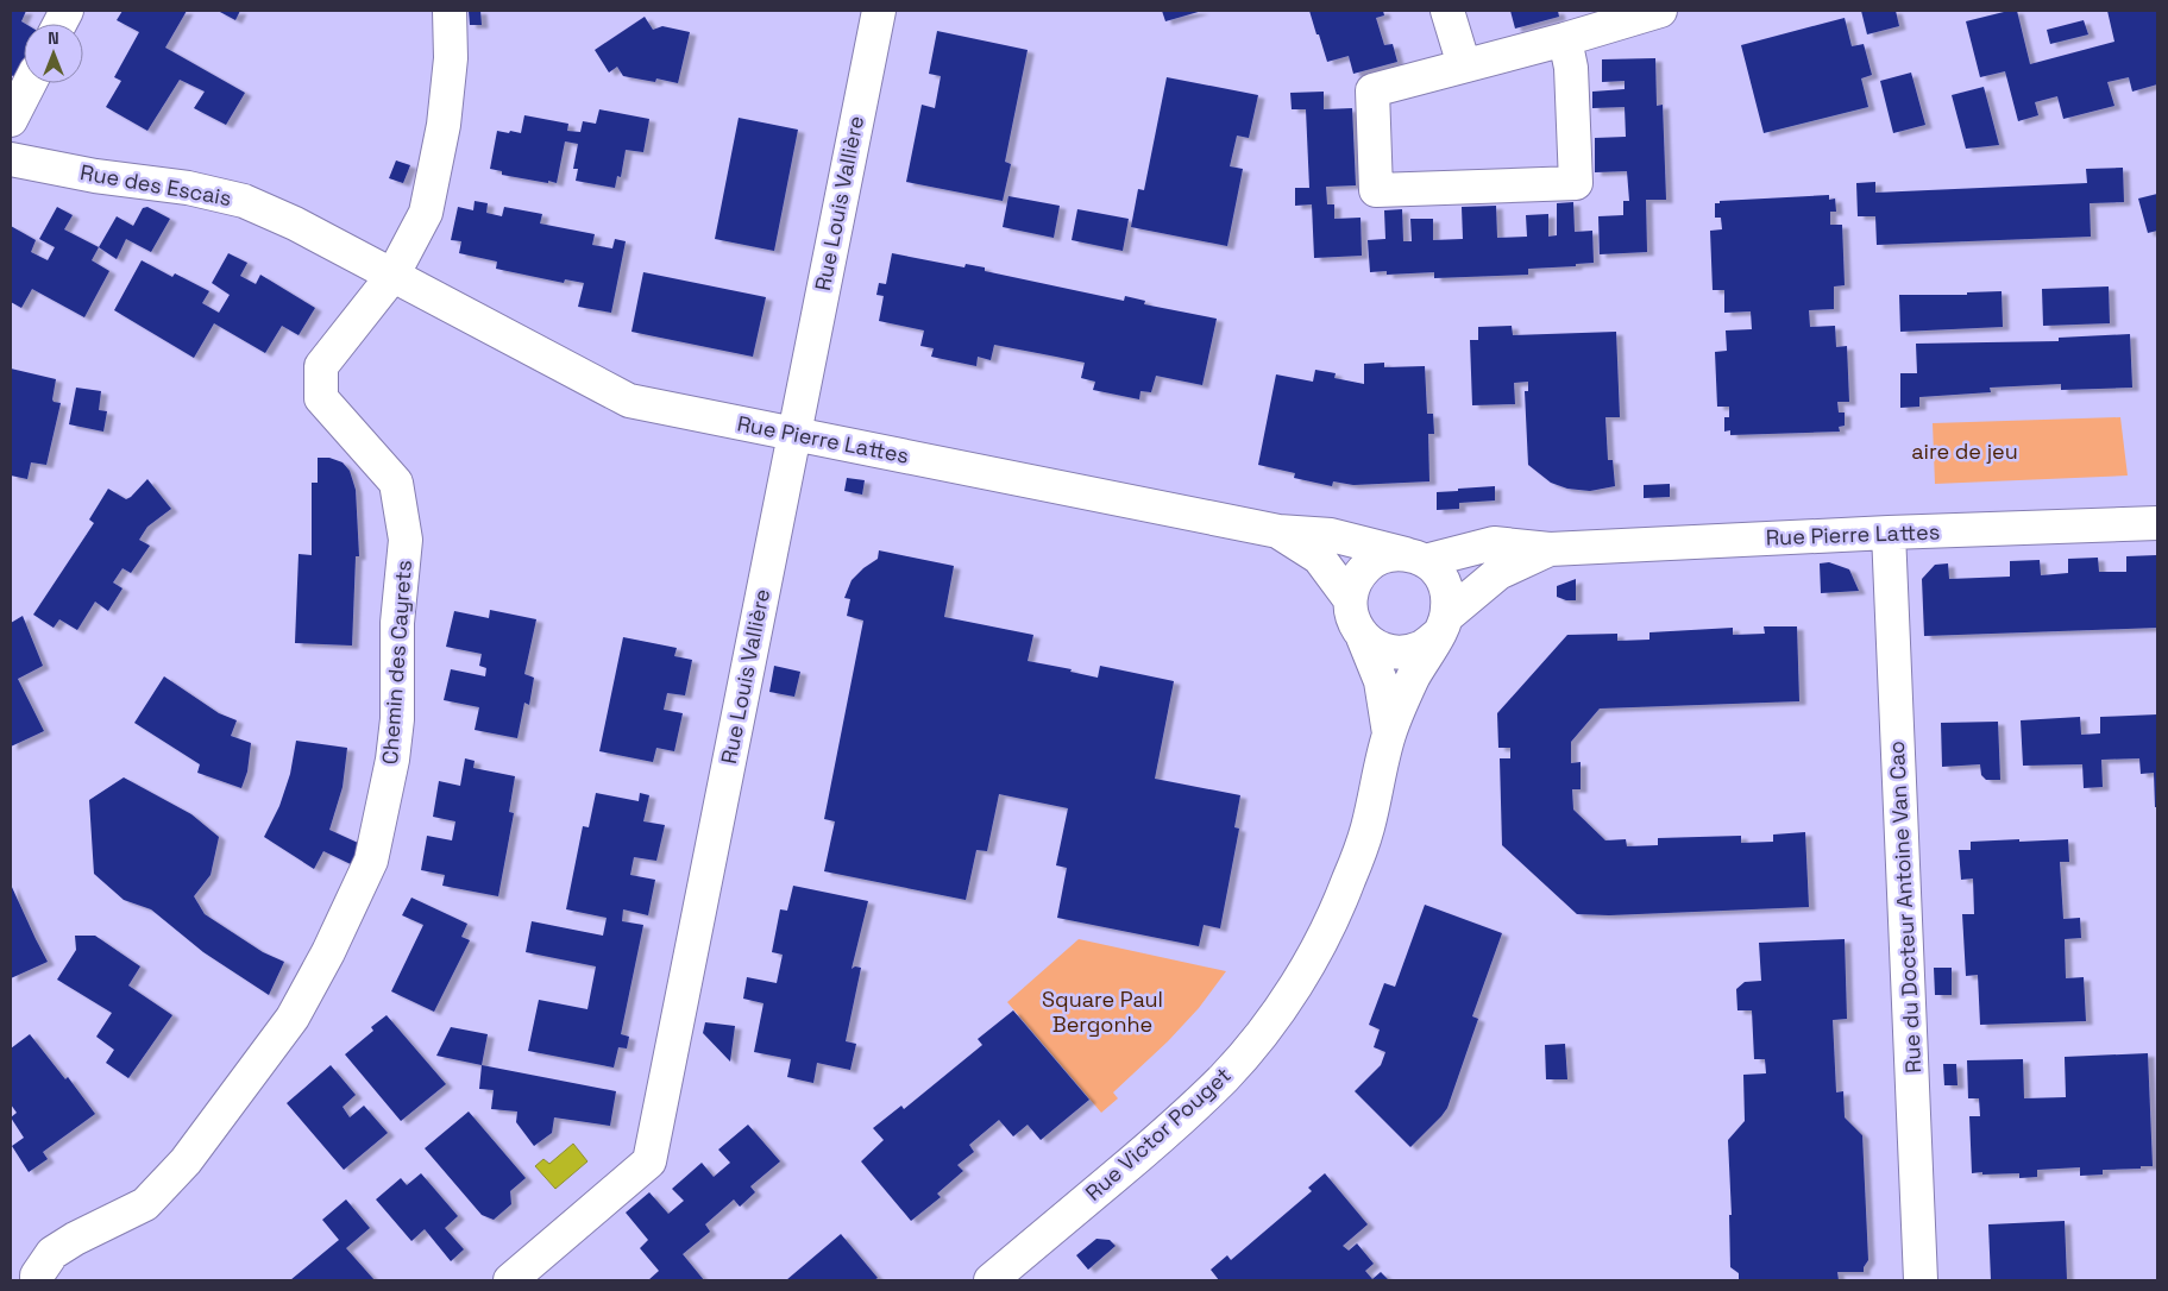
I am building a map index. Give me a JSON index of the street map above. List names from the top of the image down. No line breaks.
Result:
{"streets":{"street":["Rue des Escais","Rue Louis Vallière","Rue Pierre Lattes","Chemin des Cayrets","Rue du Docteur Antoine Van Cao","Rue Victor Pouget"]},"crossings":[["Rue des Escais","Rue Pierre Lattes"],["Rue des Escais","Chemin des Cayrets"],["Rue Louis Vallière","Rue Pierre Lattes"],["Rue Pierre Lattes","Chemin des Cayrets"],["Rue Pierre Lattes","Rue du Docteur Antoine Van Cao"],["Rue Pierre Lattes","Rue Victor Pouget"]],"parks":["aire de jeu","Square Paul Bergonhe"],"north":"top"}
